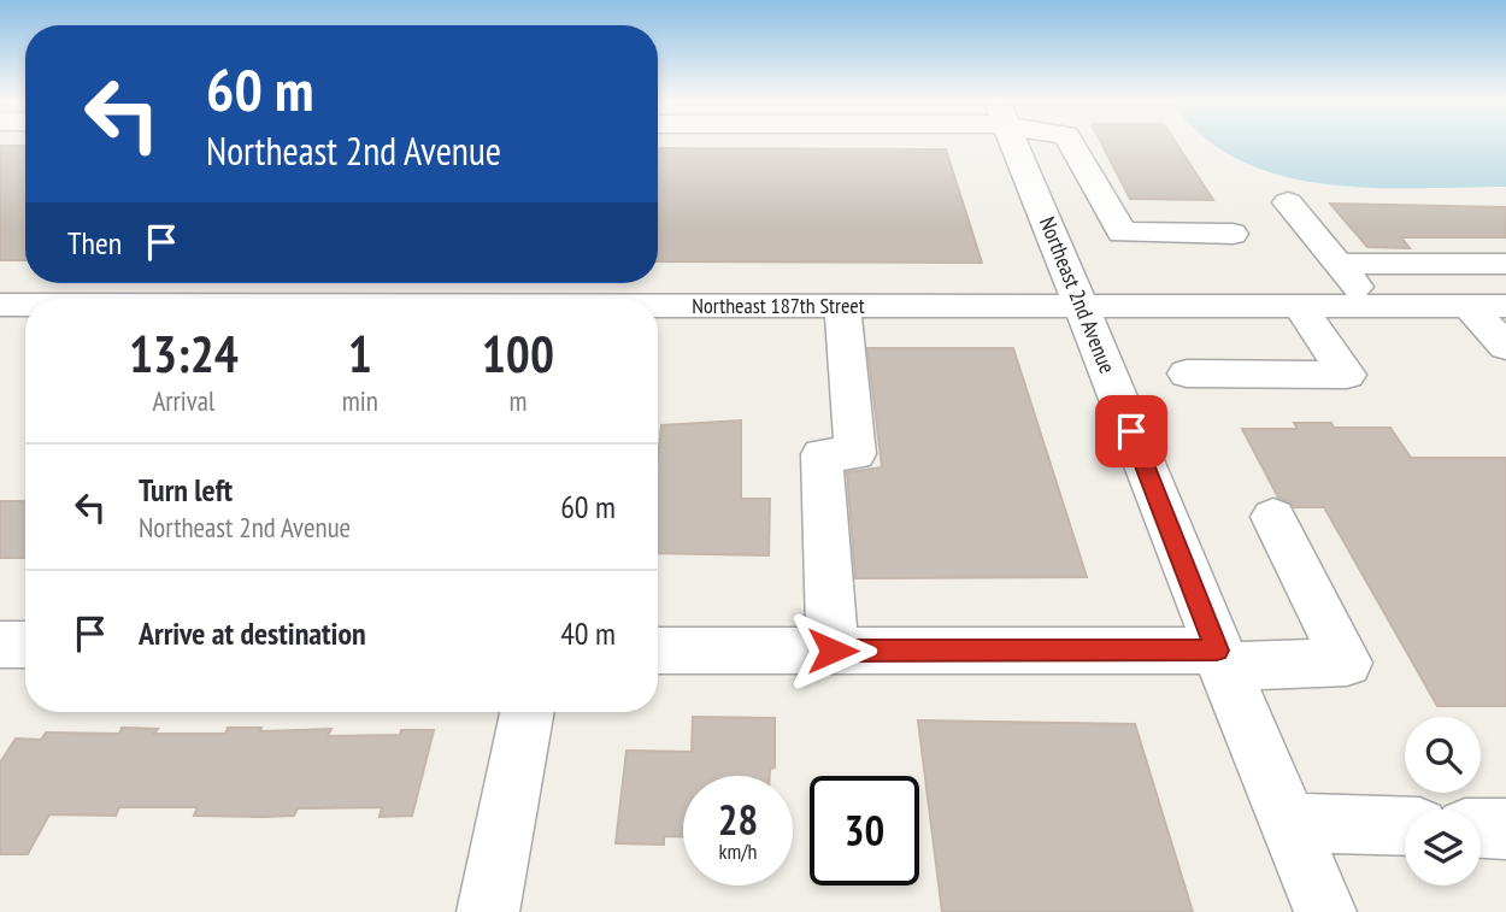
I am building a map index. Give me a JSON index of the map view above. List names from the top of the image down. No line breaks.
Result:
{"streets":{"street":["Northeast 2nd Avenue","Northeast 187th Street"]},"crossings":[["Northeast 2nd Avenue","Northeast 187th Street"]],"page":{"turn":["60 m","Northeast 2nd Avenue"],"then":"Then","eta":["13:24","Arrival","1","min","100","m"],"list":[{"name":"Turn left","note":"Northeast 2nd Avenue","value":"60 m"},{"name":"Arrive at destination","value":"40 m"}],"speed":"28 km/h","limit":"30"}}
